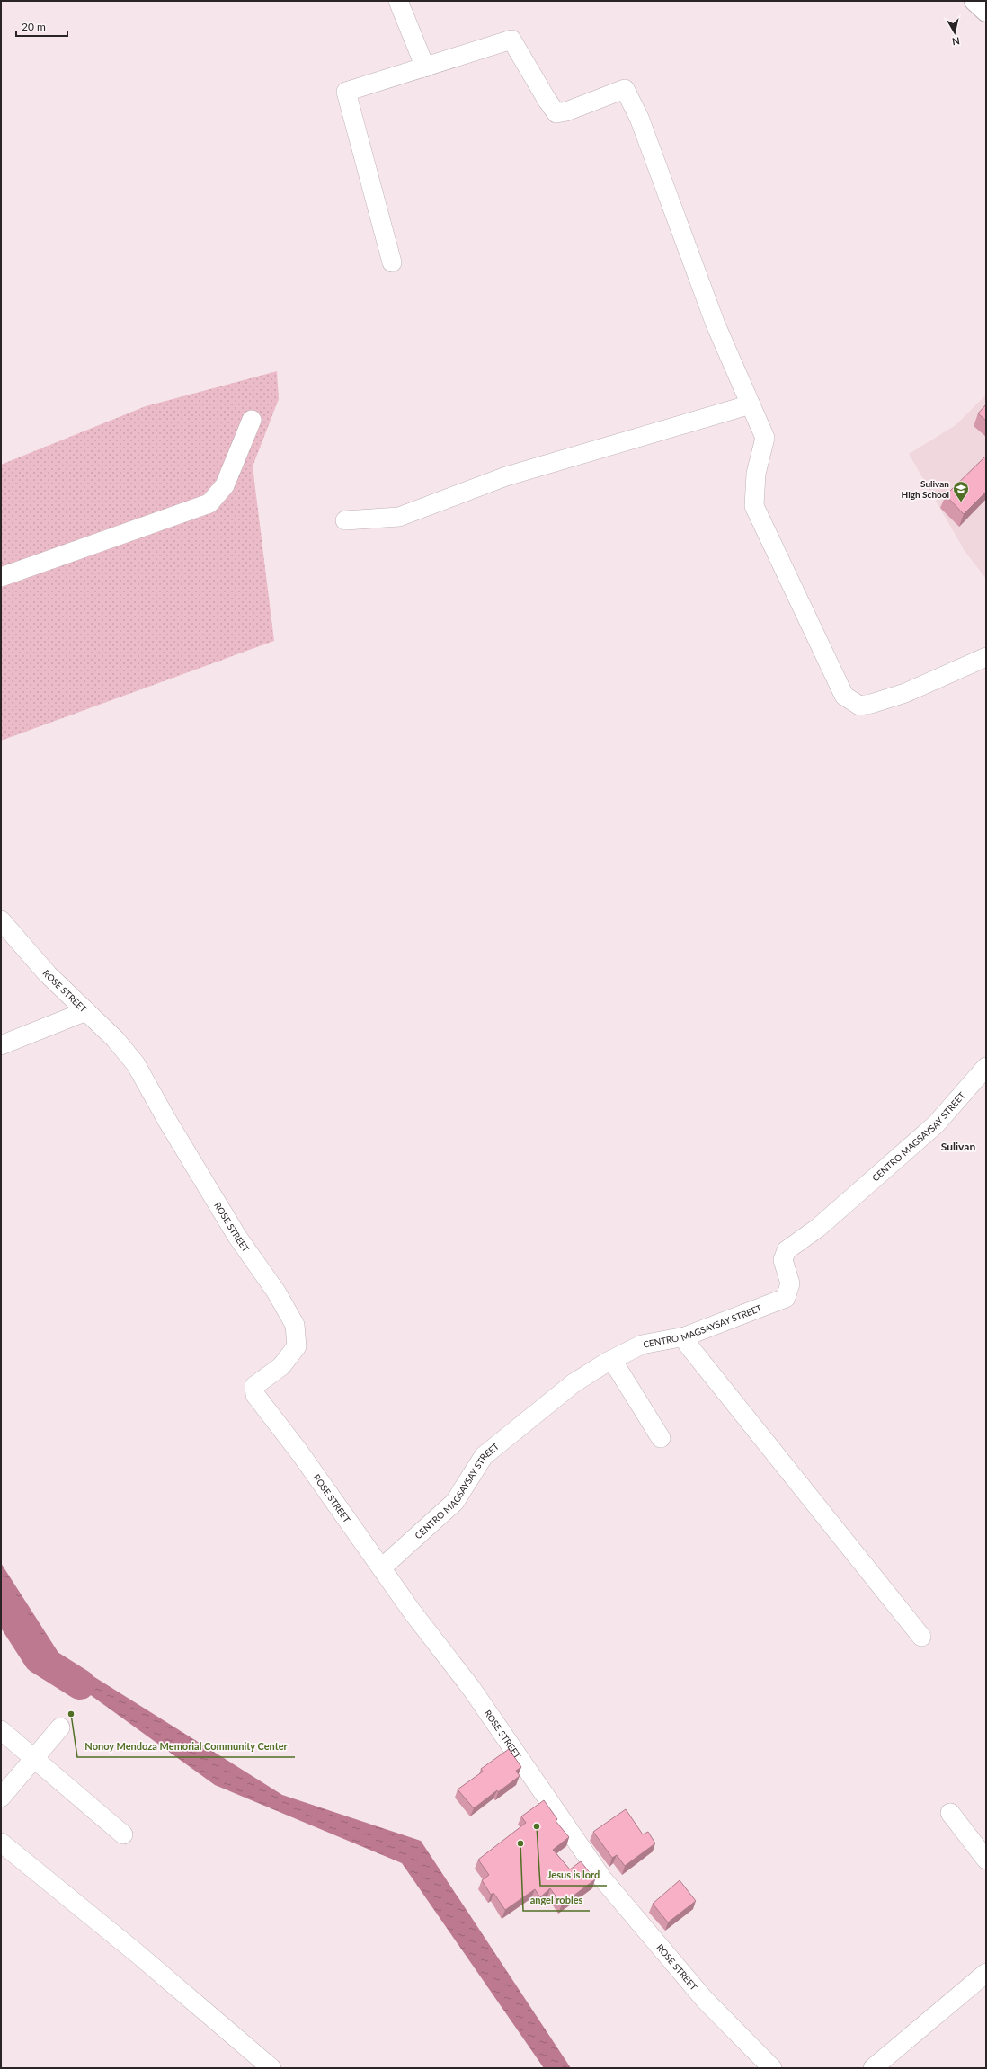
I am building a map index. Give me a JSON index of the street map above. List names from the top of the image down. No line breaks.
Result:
{"streets":{"street":["ROSE STREET","CENTRO MAGSAYSAY STREET"]},"crossings":[["ROSE STREET","CENTRO MAGSAYSAY STREET"]],"districts":["Sulivan"],"places":{"school or university":["Sulivan High School"],"other":["Nonoy Mendoza Memorial Community Center","Jesus is lord","angel robles"]},"scale_bar":"20 m","north":"bottom"}
